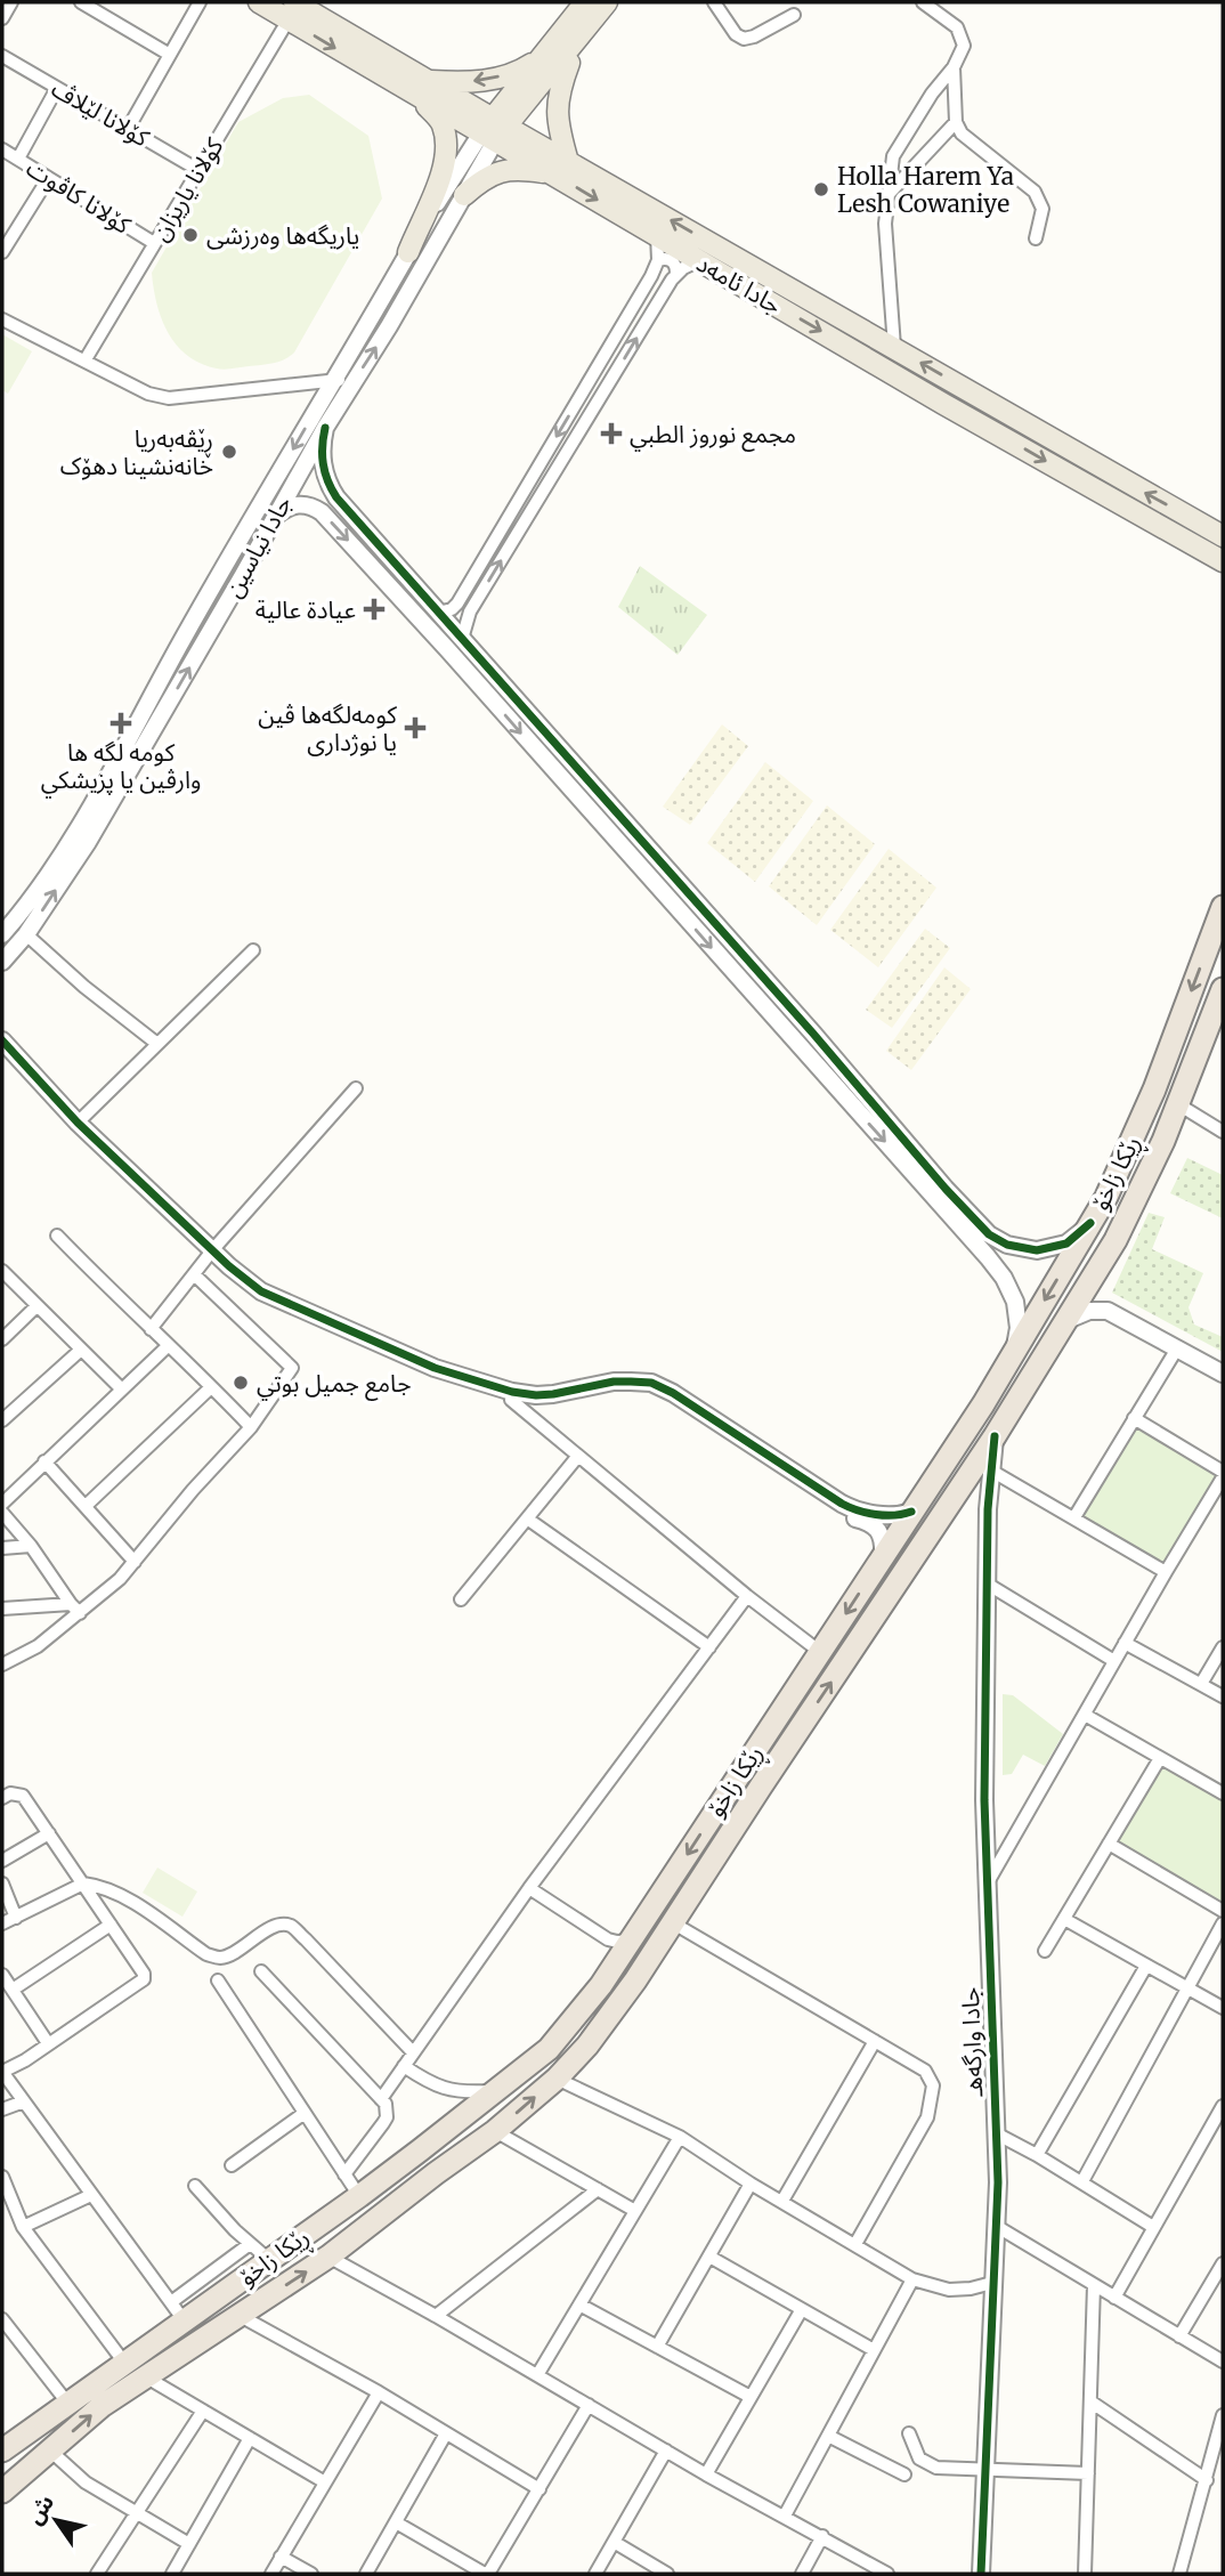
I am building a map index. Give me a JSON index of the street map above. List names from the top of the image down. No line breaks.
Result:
{"streets":{"highway":["ڕێکا زاخۆ"],"main road":["جادا ئامەد"],"street":["کۆلانا لێلاڤ","کۆلانا یاریزان","کۆلانا کاڤوت","جادا نیاسین","جادا وارگه‌هـ"]},"crossings":[["کۆلانا لێلاڤ","کۆلانا یاریزان"],["کۆلانا یاریزان","کۆلانا کاڤوت"],["کۆلانا یاریزان","جادا ئامەد"],["جادا ئامەد","جادا نیاسین"],["ڕێکا زاخۆ","جادا وارگه‌هـ"]],"places":{"other":["Holla Harem Ya Lesh Cowaniye","ياريگەها وەرزشی","ڕێڤه‌به‌ریا خانەنشينا دهۆک","جامع جميل بوتي"],"health":["مجمع نوروز الطبي","عيادة عالية","كومه لگه ها وارڤين يا پزيشكي","کومەلگەها ڤین یا نوژداری"]},"north":"top left"}
